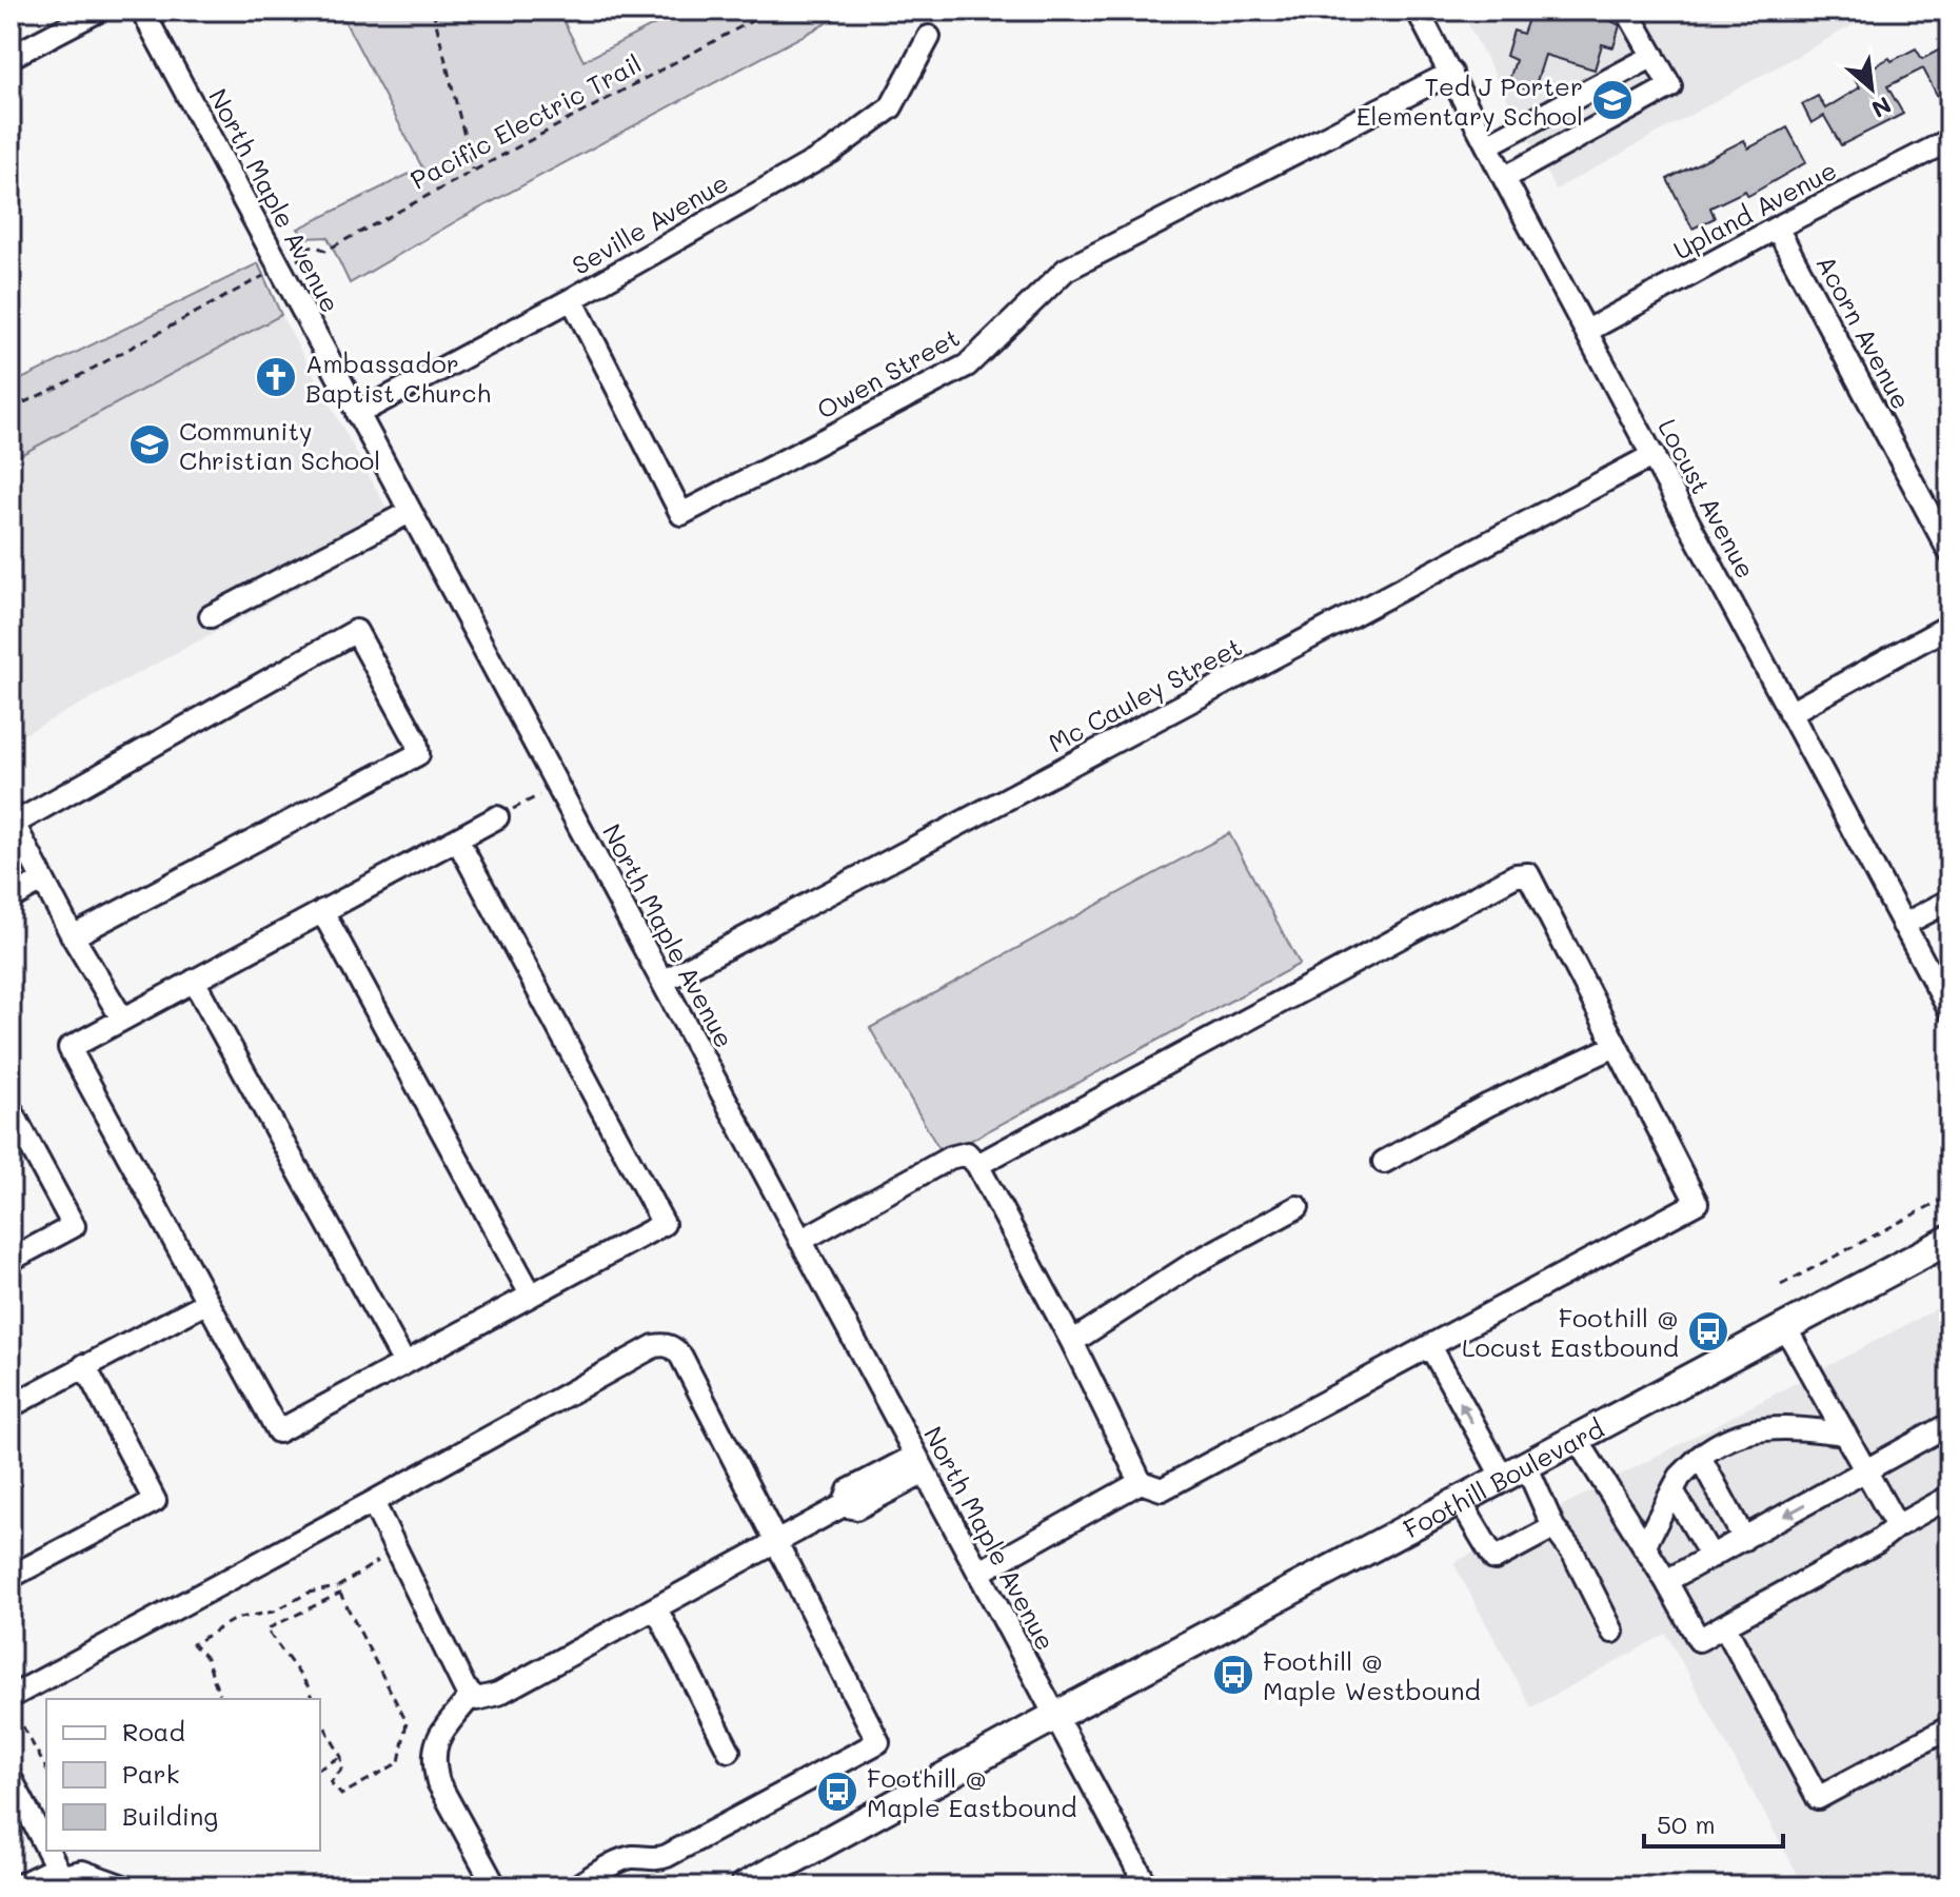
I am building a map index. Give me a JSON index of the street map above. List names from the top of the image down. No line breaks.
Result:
{"streets":{"main road":["Foothill Boulevard"],"street":["North Maple Avenue","Upland Avenue","Seville Avenue","Acorn Avenue","Owen Street","Locust Avenue","Mc Cauley Street"],"path":["Pacific Electric Trail"]},"crossings":[["North Maple Avenue","Seville Avenue"],["North Maple Avenue","Mc Cauley Street"],["North Maple Avenue","Foothill Boulevard"],["Upland Avenue","Acorn Avenue"],["Upland Avenue","Locust Avenue"],["Seville Avenue","Owen Street"],["Owen Street","Locust Avenue"],["Locust Avenue","Mc Cauley Street"]],"places":{"school or university":["Ted J Porter Elementary School","Community Christian School"],"church":["Ambassador Baptist Church"],"bus stop":["Foothill @ Locust Eastbound","Foothill @ Maple Westbound","Foothill @ Maple Eastbound"]},"legend":["Road","Park","Building"],"scale_bar":"50 m","north":"bottom right"}
